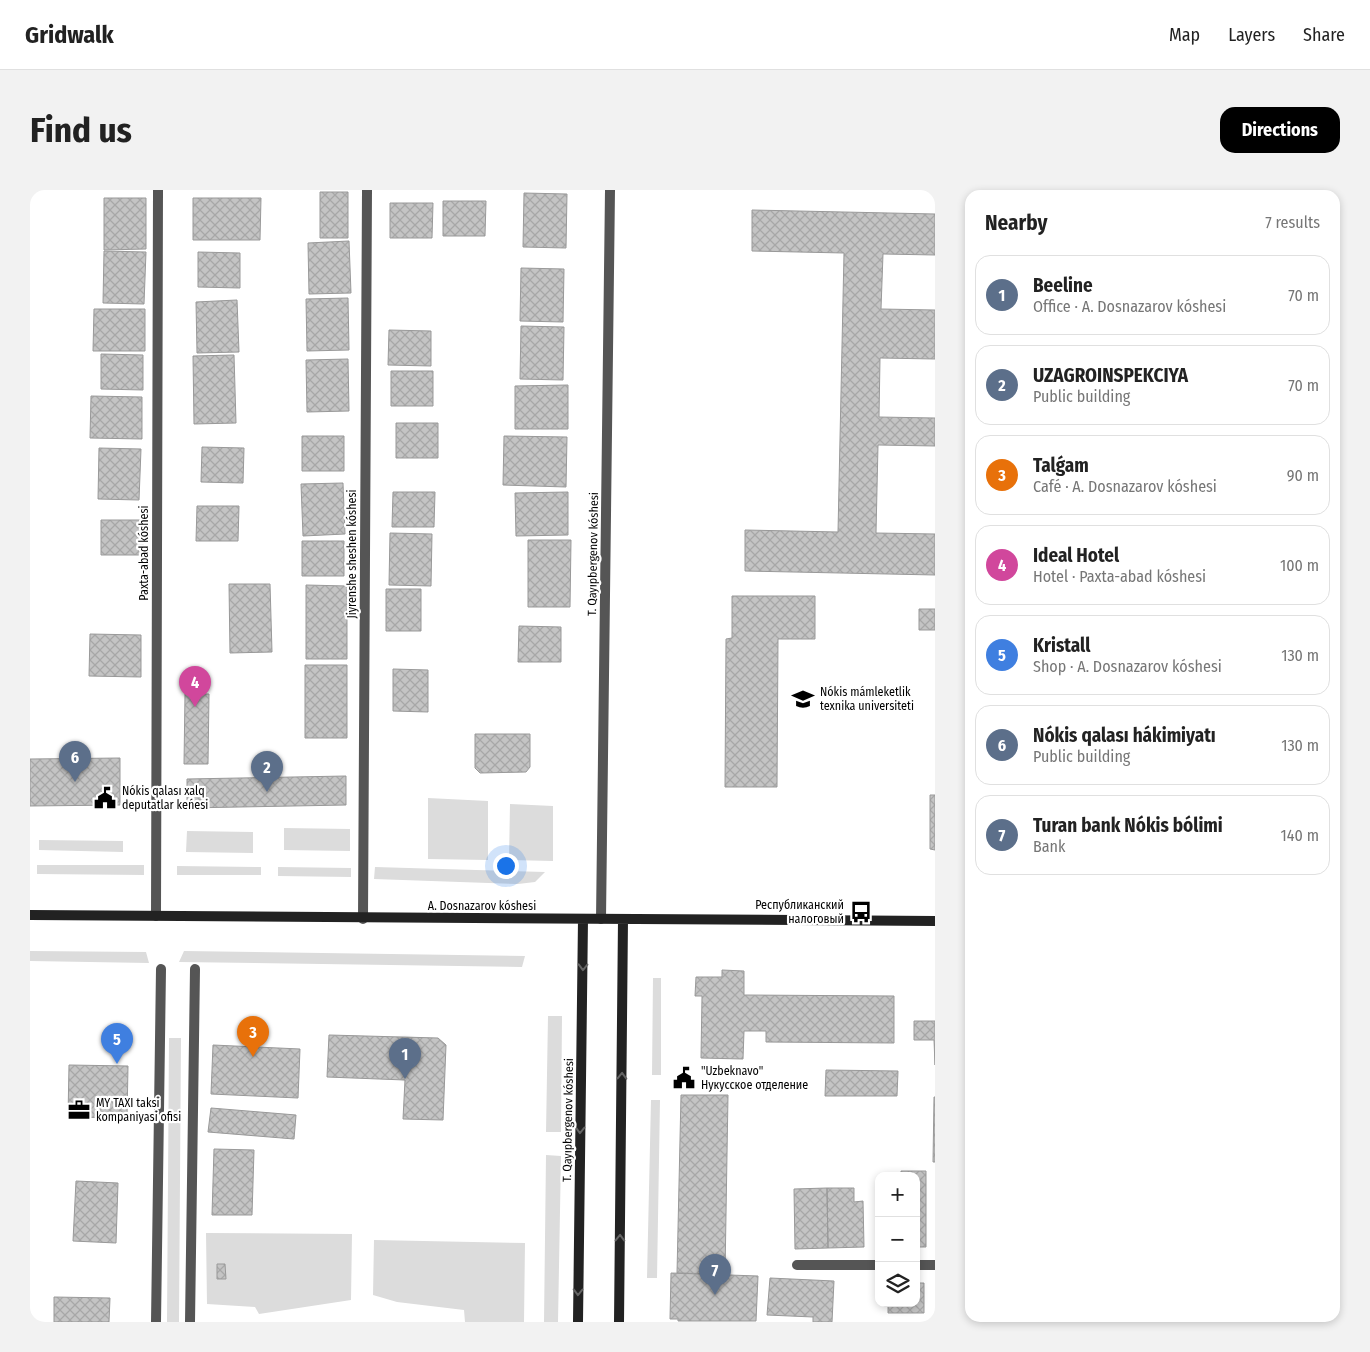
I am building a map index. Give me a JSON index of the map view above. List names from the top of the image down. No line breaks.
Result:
{"streets":{"main road":["T. Qayıpbergenov kóshesi","A. Dosnazarov kóshesi"],"street":["Paxta-abad kóshesi","Jiyrenshe sheshen kóshesi"]},"crossings":[["Paxta-abad kóshesi","A. Dosnazarov kóshesi"],["Jiyrenshe sheshen kóshesi","A. Dosnazarov kóshesi"],["T. Qayıpbergenov kóshesi","A. Dosnazarov kóshesi"]],"one_way":["T. Qayıpbergenov kóshesi"],"places":{"school or university":["Nókis mámleketlik texnika universiteti"],"public building":["Nókis qalası xalq deputatlar keńesi","\"Uzbeknavo\" Нукусское отделение"],"bus stop":["Республиканский налоговый"],"office":["MY TAXI taksi kompaniyasi ofisi"]},"page":{"header":"Gridwalk","nav":["Map","Layers","Share"],"buttons":"Directions","title":"Find us","heading":["Nearby","7 results"],"list":[{"mark":"1","name":"Beeline","note":"Office · A. Dosnazarov kóshesi","value":"70 m"},{"mark":"2","name":"UZAGROINSPEKCIYA","note":"Public building","value":"70 m"},{"mark":"3","name":"Talǵam","note":"Café · A. Dosnazarov kóshesi","value":"90 m"},{"mark":"4","name":"Ideal Hotel","note":"Hotel · Paxta-abad kóshesi","value":"100 m"},{"mark":"5","name":"Kristall","note":"Shop · A. Dosnazarov kóshesi","value":"130 m"},{"mark":"6","name":"Nókis qalası hákimiyatı","note":"Public building","value":"130 m"},{"mark":"7","name":"Turan bank Nókis bólimi","note":"Bank","value":"140 m"}],"pins":["4","6","2","3","5","1","7"],"map_buttons":["+","−"]}}
